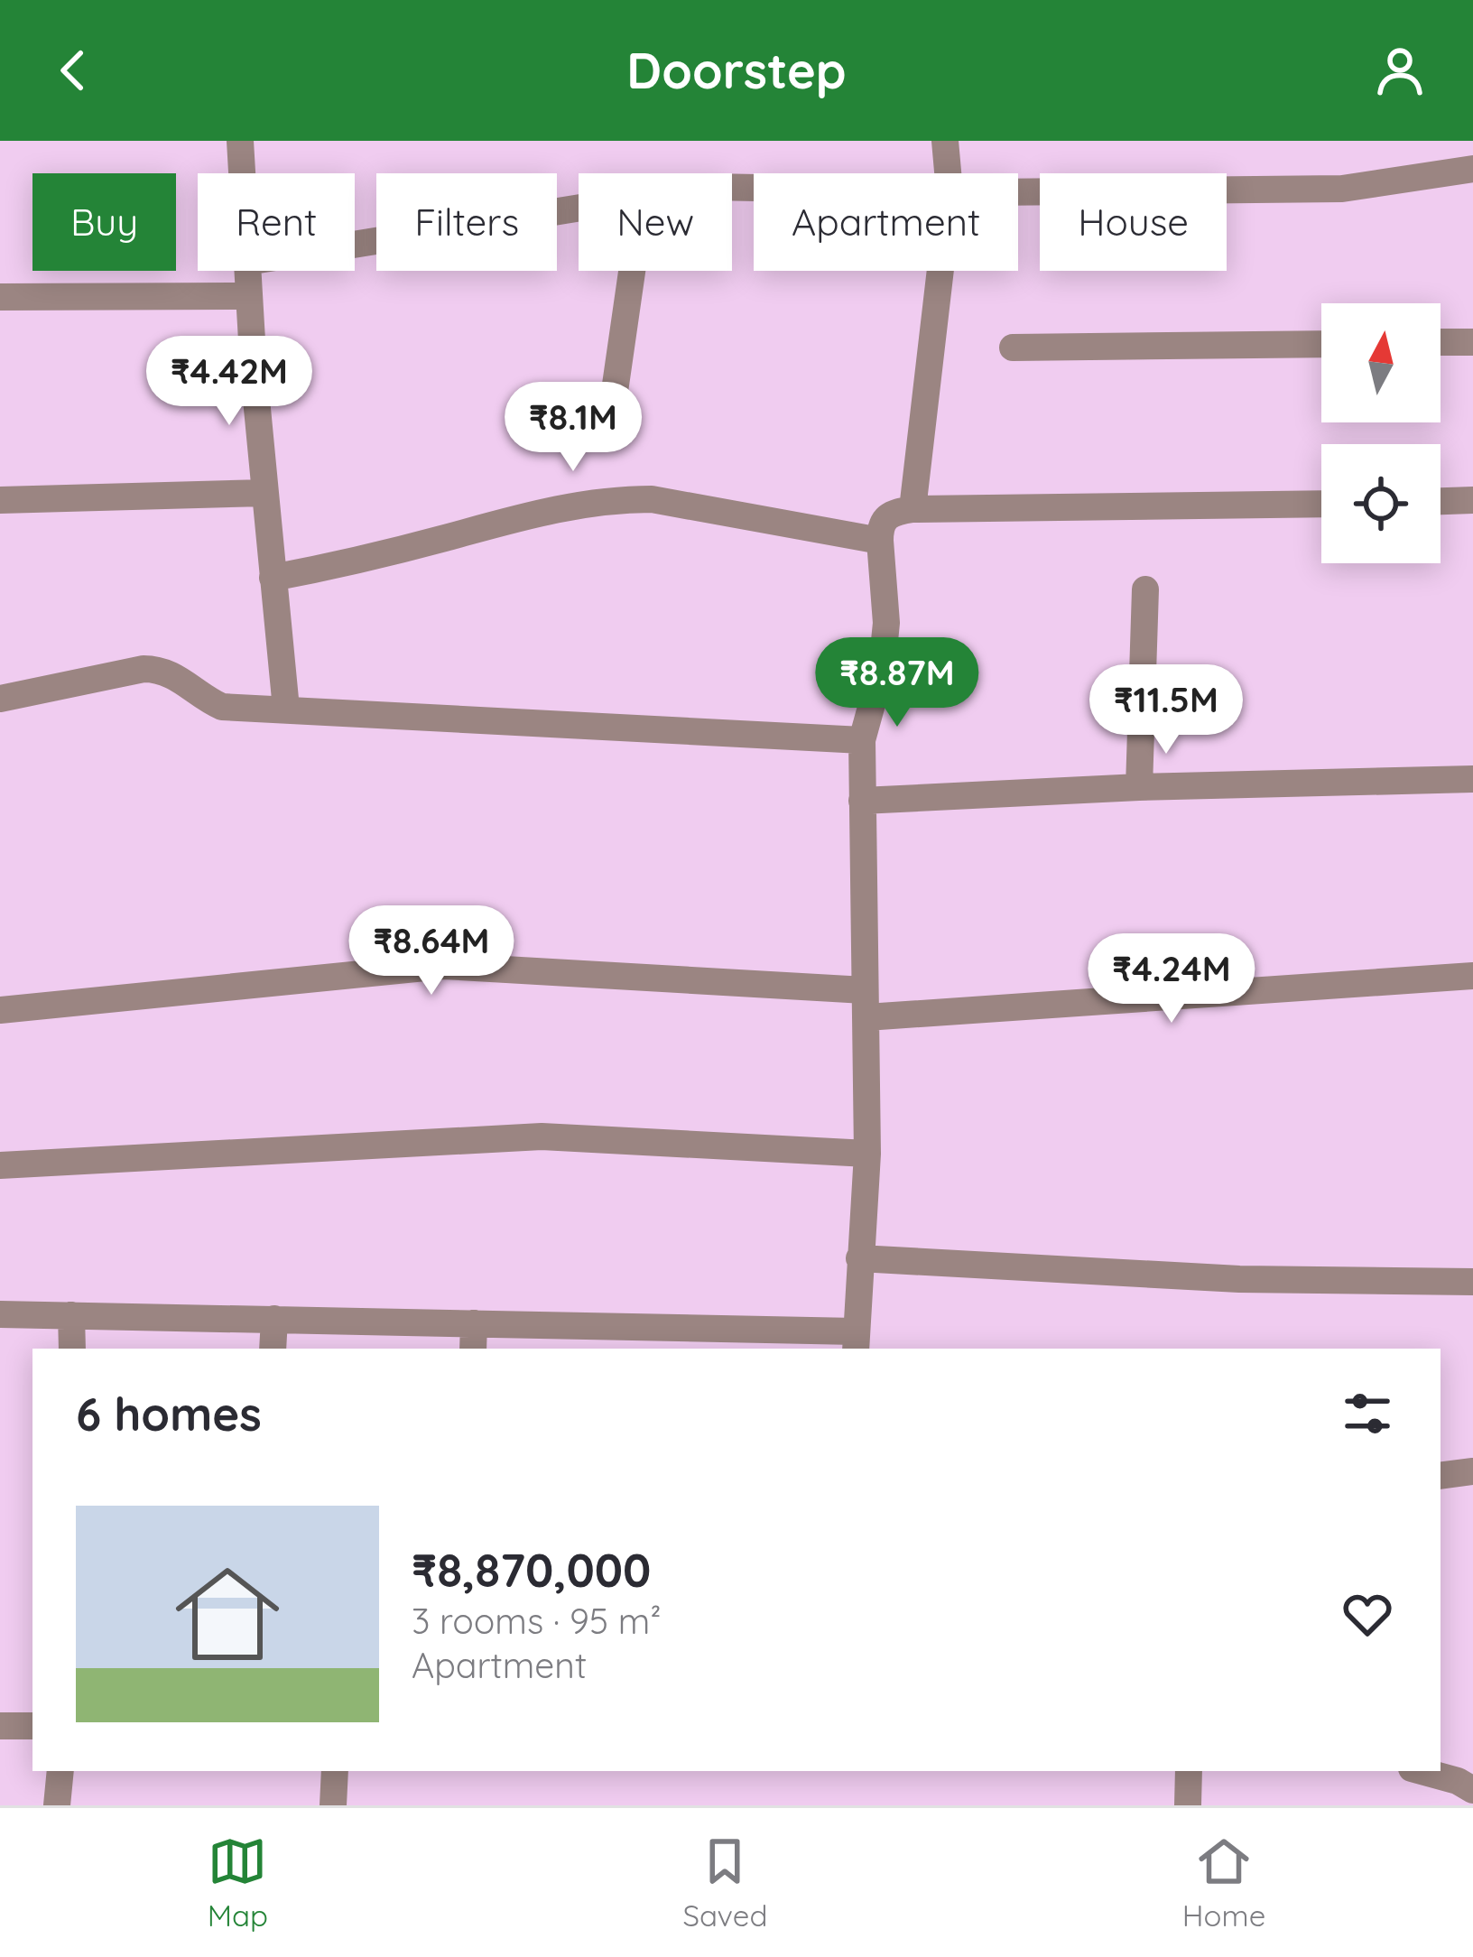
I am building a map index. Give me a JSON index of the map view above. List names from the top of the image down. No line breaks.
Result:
{"north":"top","page":{"header":"Doorstep","chip":["Buy","Rent","Filters","New","Apartment","House"],"price":["₹4.42M","₹8.1M","₹8.87M","₹11.5M","₹8.64M","₹4.24M"],"heading":"6 homes","list":[{"name":"₹8,870,000","note":"3 rooms · 95 m² · Apartment"}],"tabs":["Map","Saved","Home"]}}
